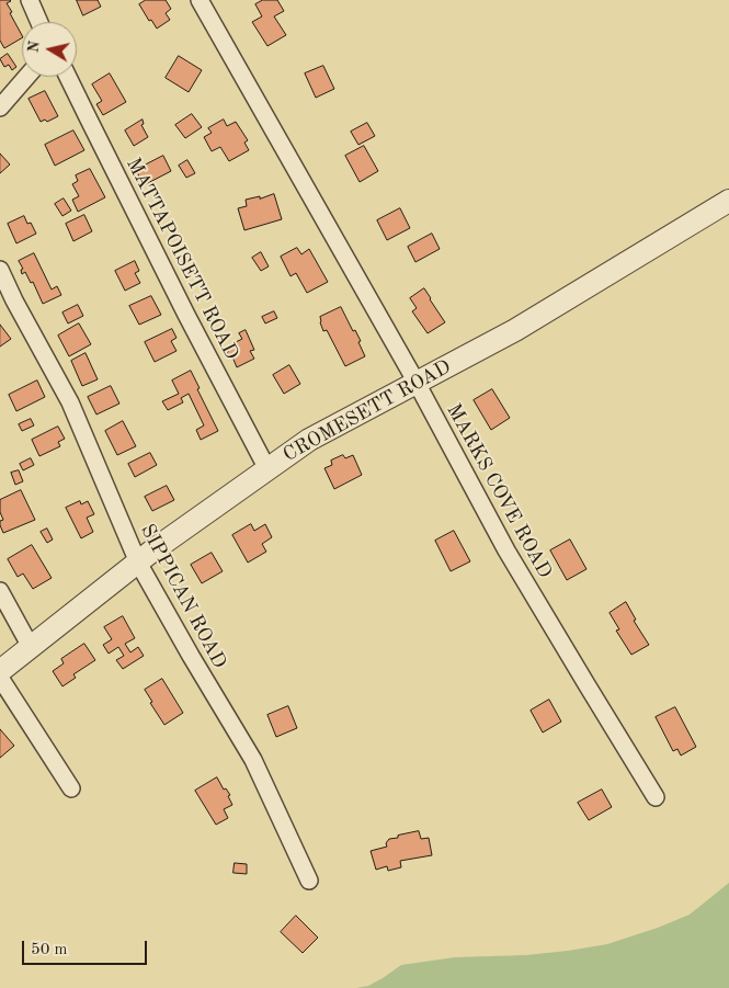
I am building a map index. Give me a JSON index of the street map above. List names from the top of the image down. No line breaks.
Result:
{"streets":{"street":["MATTAPOISETT ROAD","CROMESETT ROAD","MARKS COVE ROAD","SIPPICAN ROAD"]},"crossings":[["MATTAPOISETT ROAD","CROMESETT ROAD"],["CROMESETT ROAD","MARKS COVE ROAD"],["CROMESETT ROAD","SIPPICAN ROAD"]],"scale_bar":"50 m","north":"left"}
